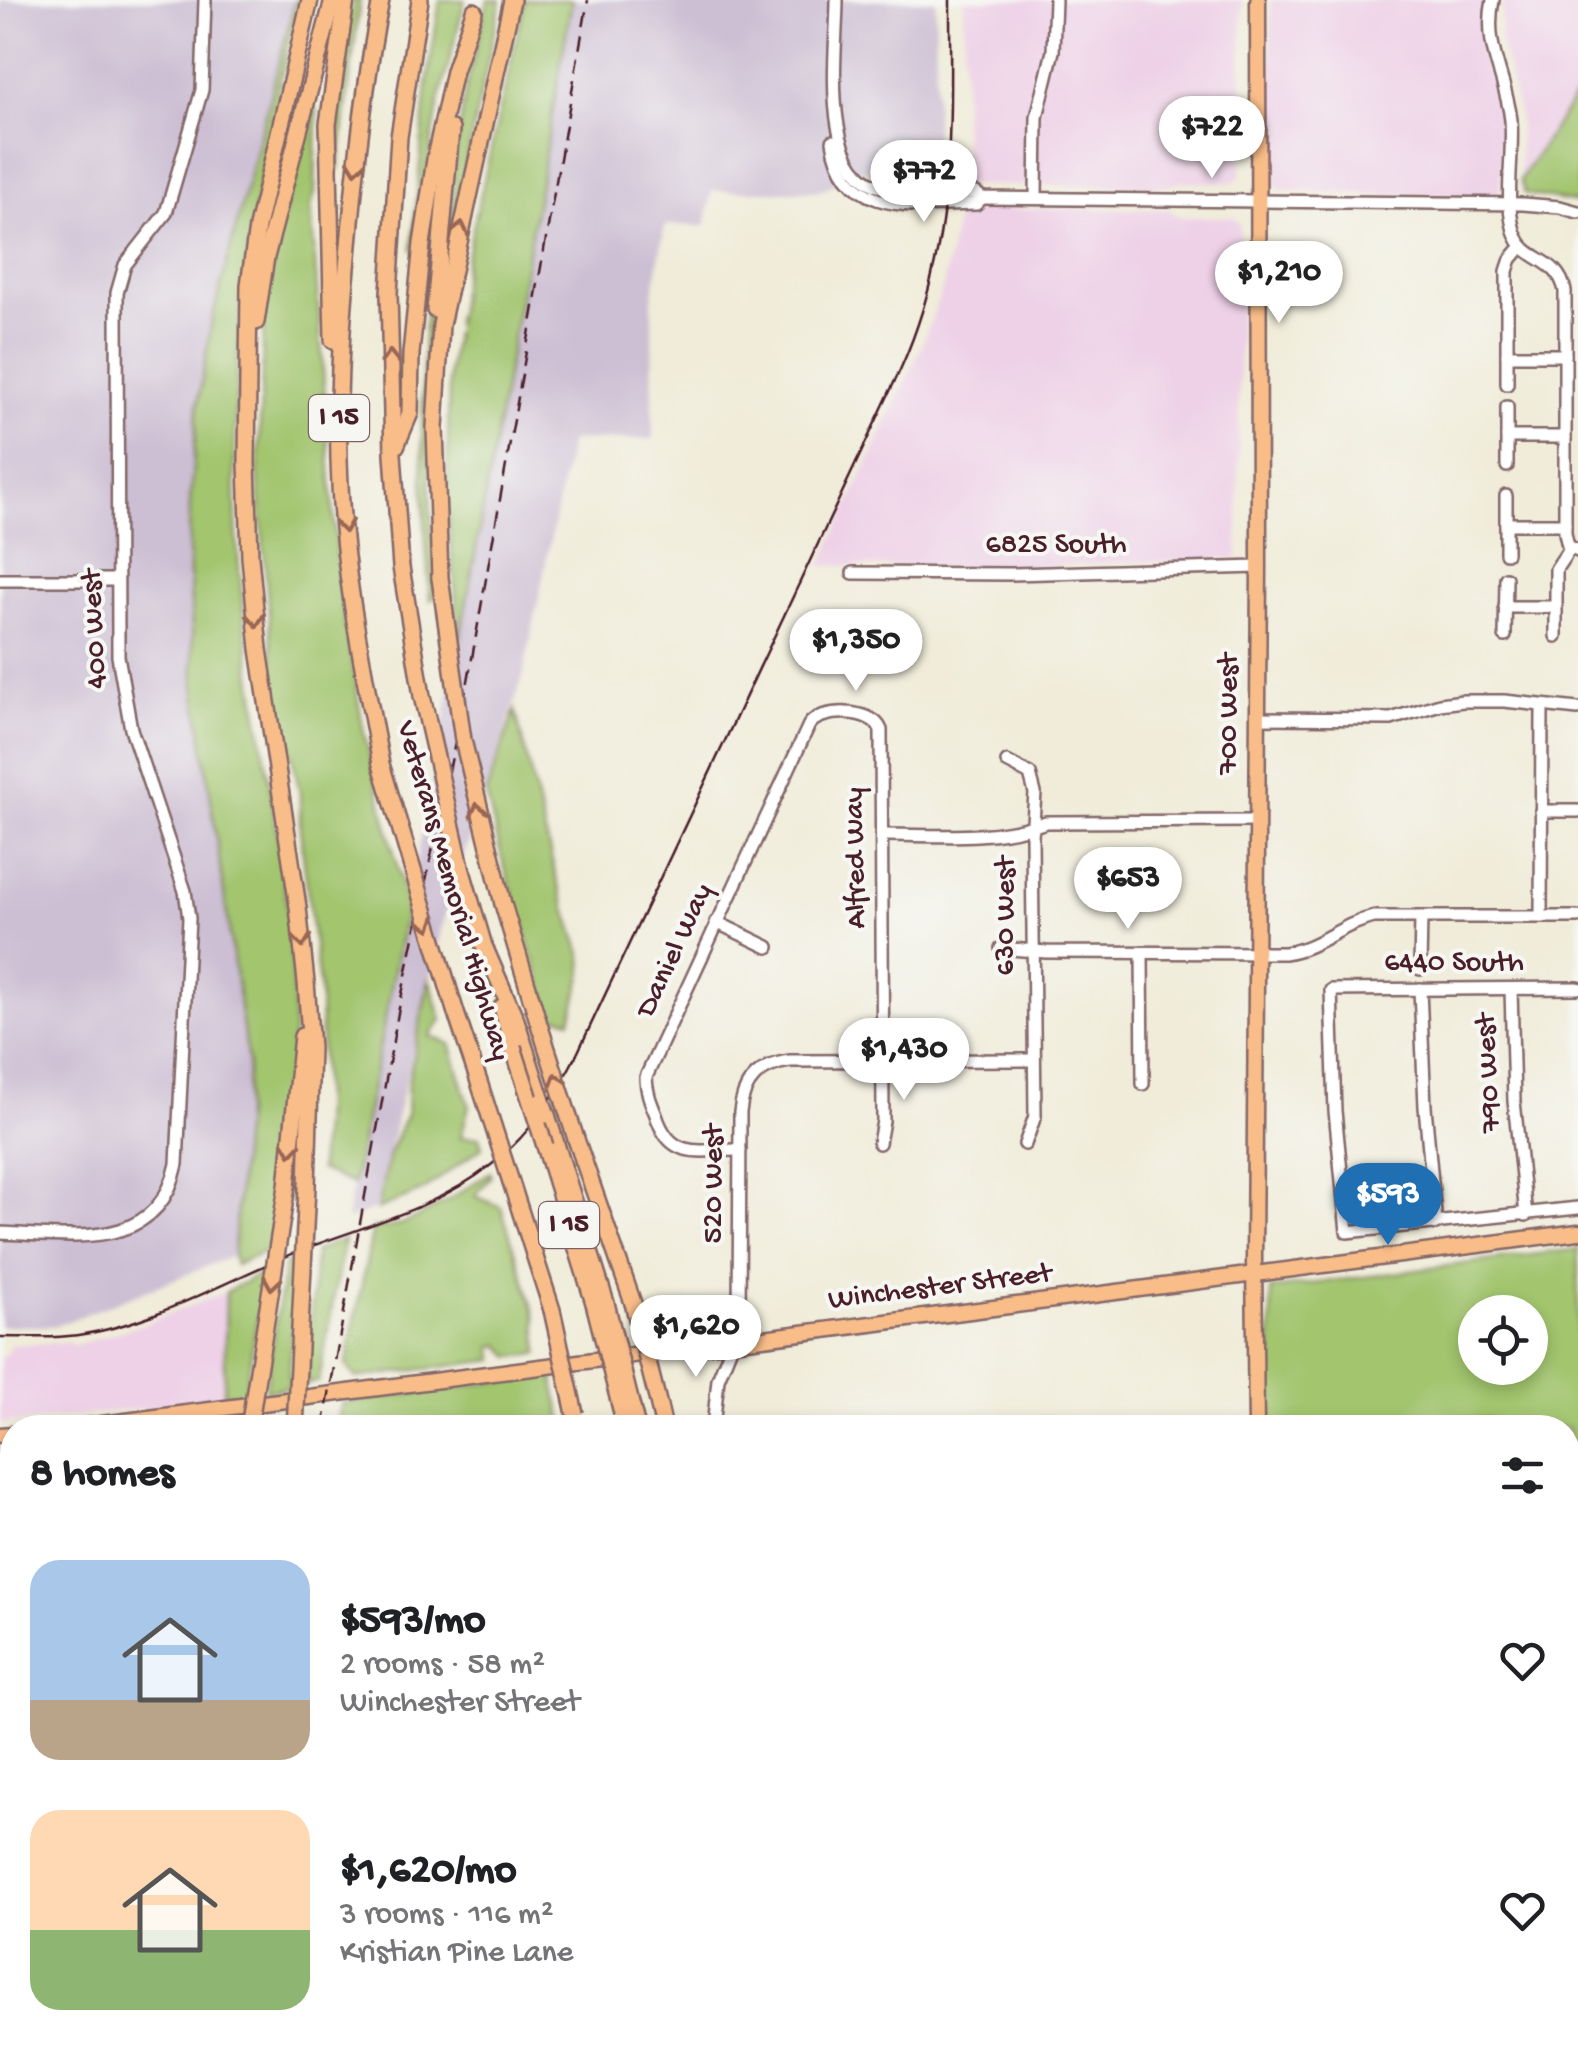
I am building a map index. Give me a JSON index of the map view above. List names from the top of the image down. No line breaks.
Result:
{"streets":{"highway":["I 15","Veterans Memorial Highway"],"main road":["700 West","Winchester Street"],"street":["6825 South","400 West","Alfred Way","630 West","Daniel Way","6440 South","790 West","520 West"]},"crossings":[["6825 South","700 West"],["700 West","Winchester Street"],["Alfred Way","Daniel Way"],["Alfred Way","520 West"],["Daniel Way","520 West"],["6440 South","790 West"],["520 West","Winchester Street"]],"page":{"price":["$722","$772","$1,210","$1,350","$653","$1,430","$593","$1,620"],"heading":"8 homes","list":[{"name":"$593/mo","note":"2 rooms · 58 m² · Winchester Street"},{"name":"$1,620/mo","note":"3 rooms · 116 m² · Kristian Pine Lane"}]}}
